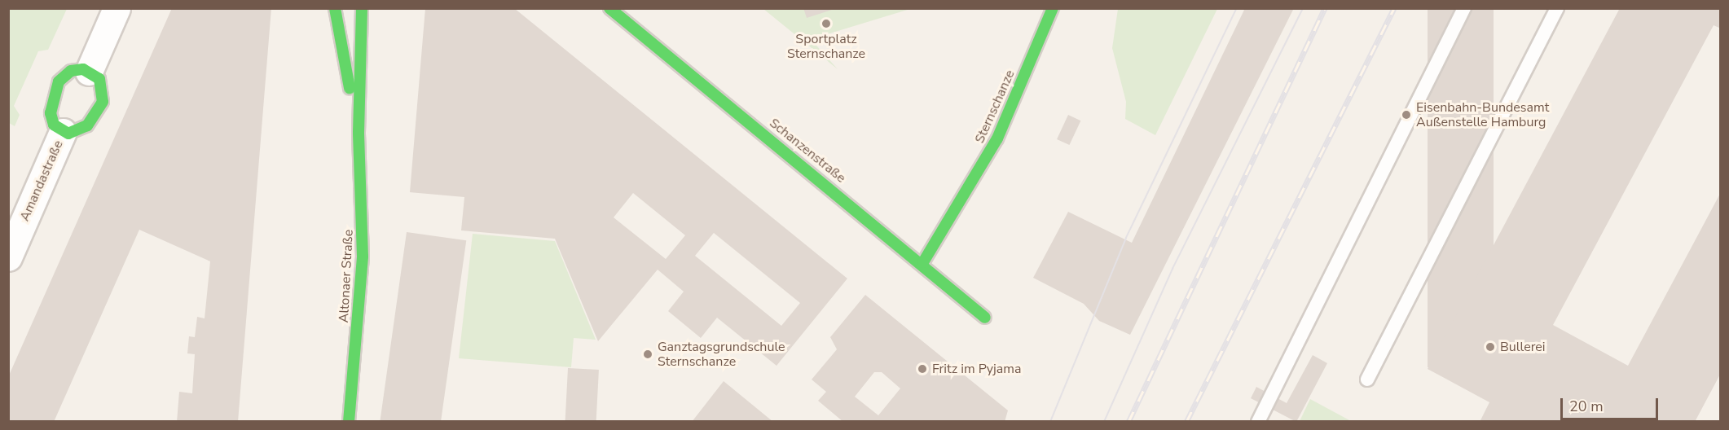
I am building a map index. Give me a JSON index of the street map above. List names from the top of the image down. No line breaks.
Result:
{"streets":{"street":["Sternschanze","Schanzenstraße","Amandastraße","Altonaer Straße"]},"crossings":[["Sternschanze","Schanzenstraße"]],"places":["Sportplatz Sternschanze","Eisenbahn-Bundesamt Außenstelle Hamburg","Bullerei","Ganztagsgrundschule Sternschanze","Fritz im Pyjama"],"scale_bar":"20 m"}
